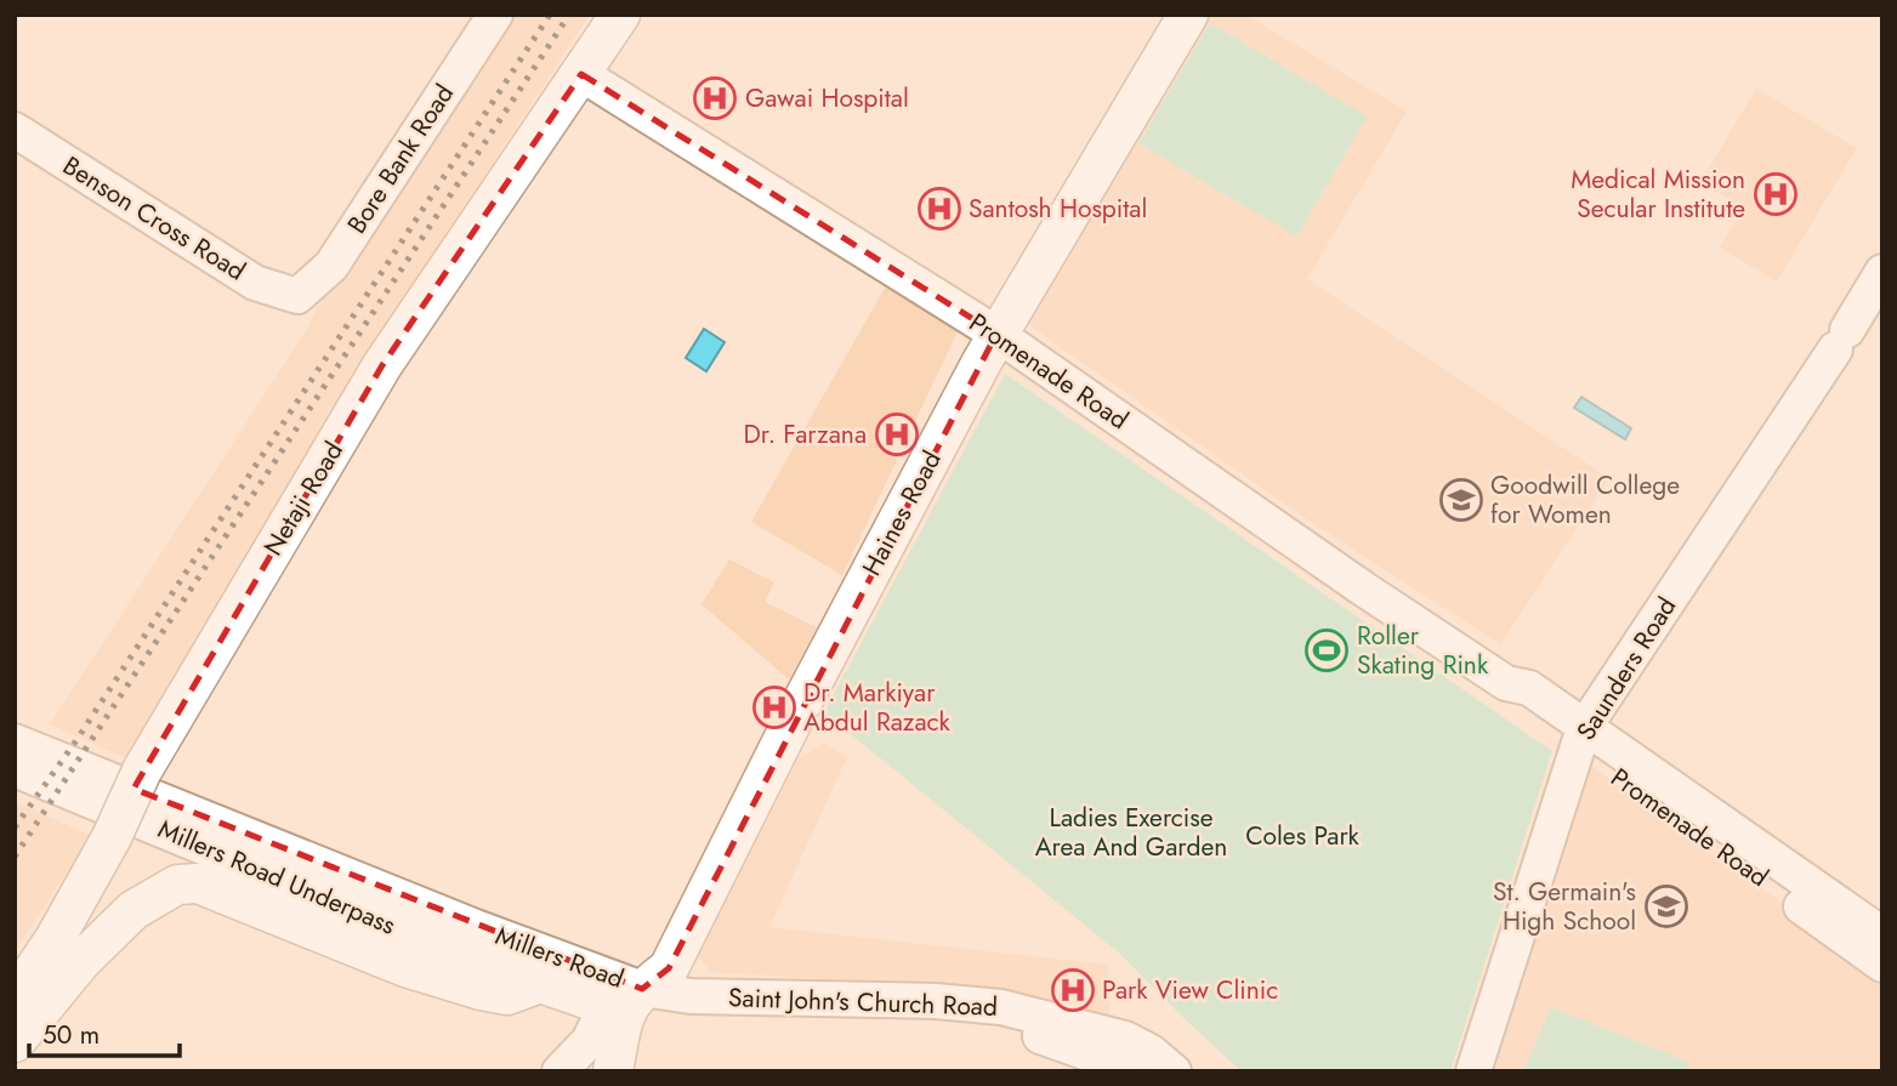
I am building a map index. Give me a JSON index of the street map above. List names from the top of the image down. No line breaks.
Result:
{"streets":{"main road":["Netaji Road","Haines Road"],"street":["Bore Bank Road","Benson Cross Road","Promenade Road","Saunders Road","Millers Road Underpass","Millers Road","Saint John's Church Road"]},"crossings":[["Bore Bank Road","Benson Cross Road"],["Promenade Road","Netaji Road"],["Promenade Road","Haines Road"],["Promenade Road","Saunders Road"],["Haines Road","Millers Road"],["Haines Road","Saint John's Church Road"],["Millers Road Underpass","Millers Road"],["Millers Road","Saint John's Church Road"]],"parks":["Ladies Exercise Area And Garden","Coles Park"],"places":{"hospital":["Gawai Hospital","Medical Mission Secular Institute","Santosh Hospital","Dr. Farzana","Dr. Markiyar Abdul Razack","Park View Clinic"],"school or university":["Goodwill College for Women","St. Germain's High School"],"sports":["Roller Skating Rink"]},"scale_bar":"50 m"}
